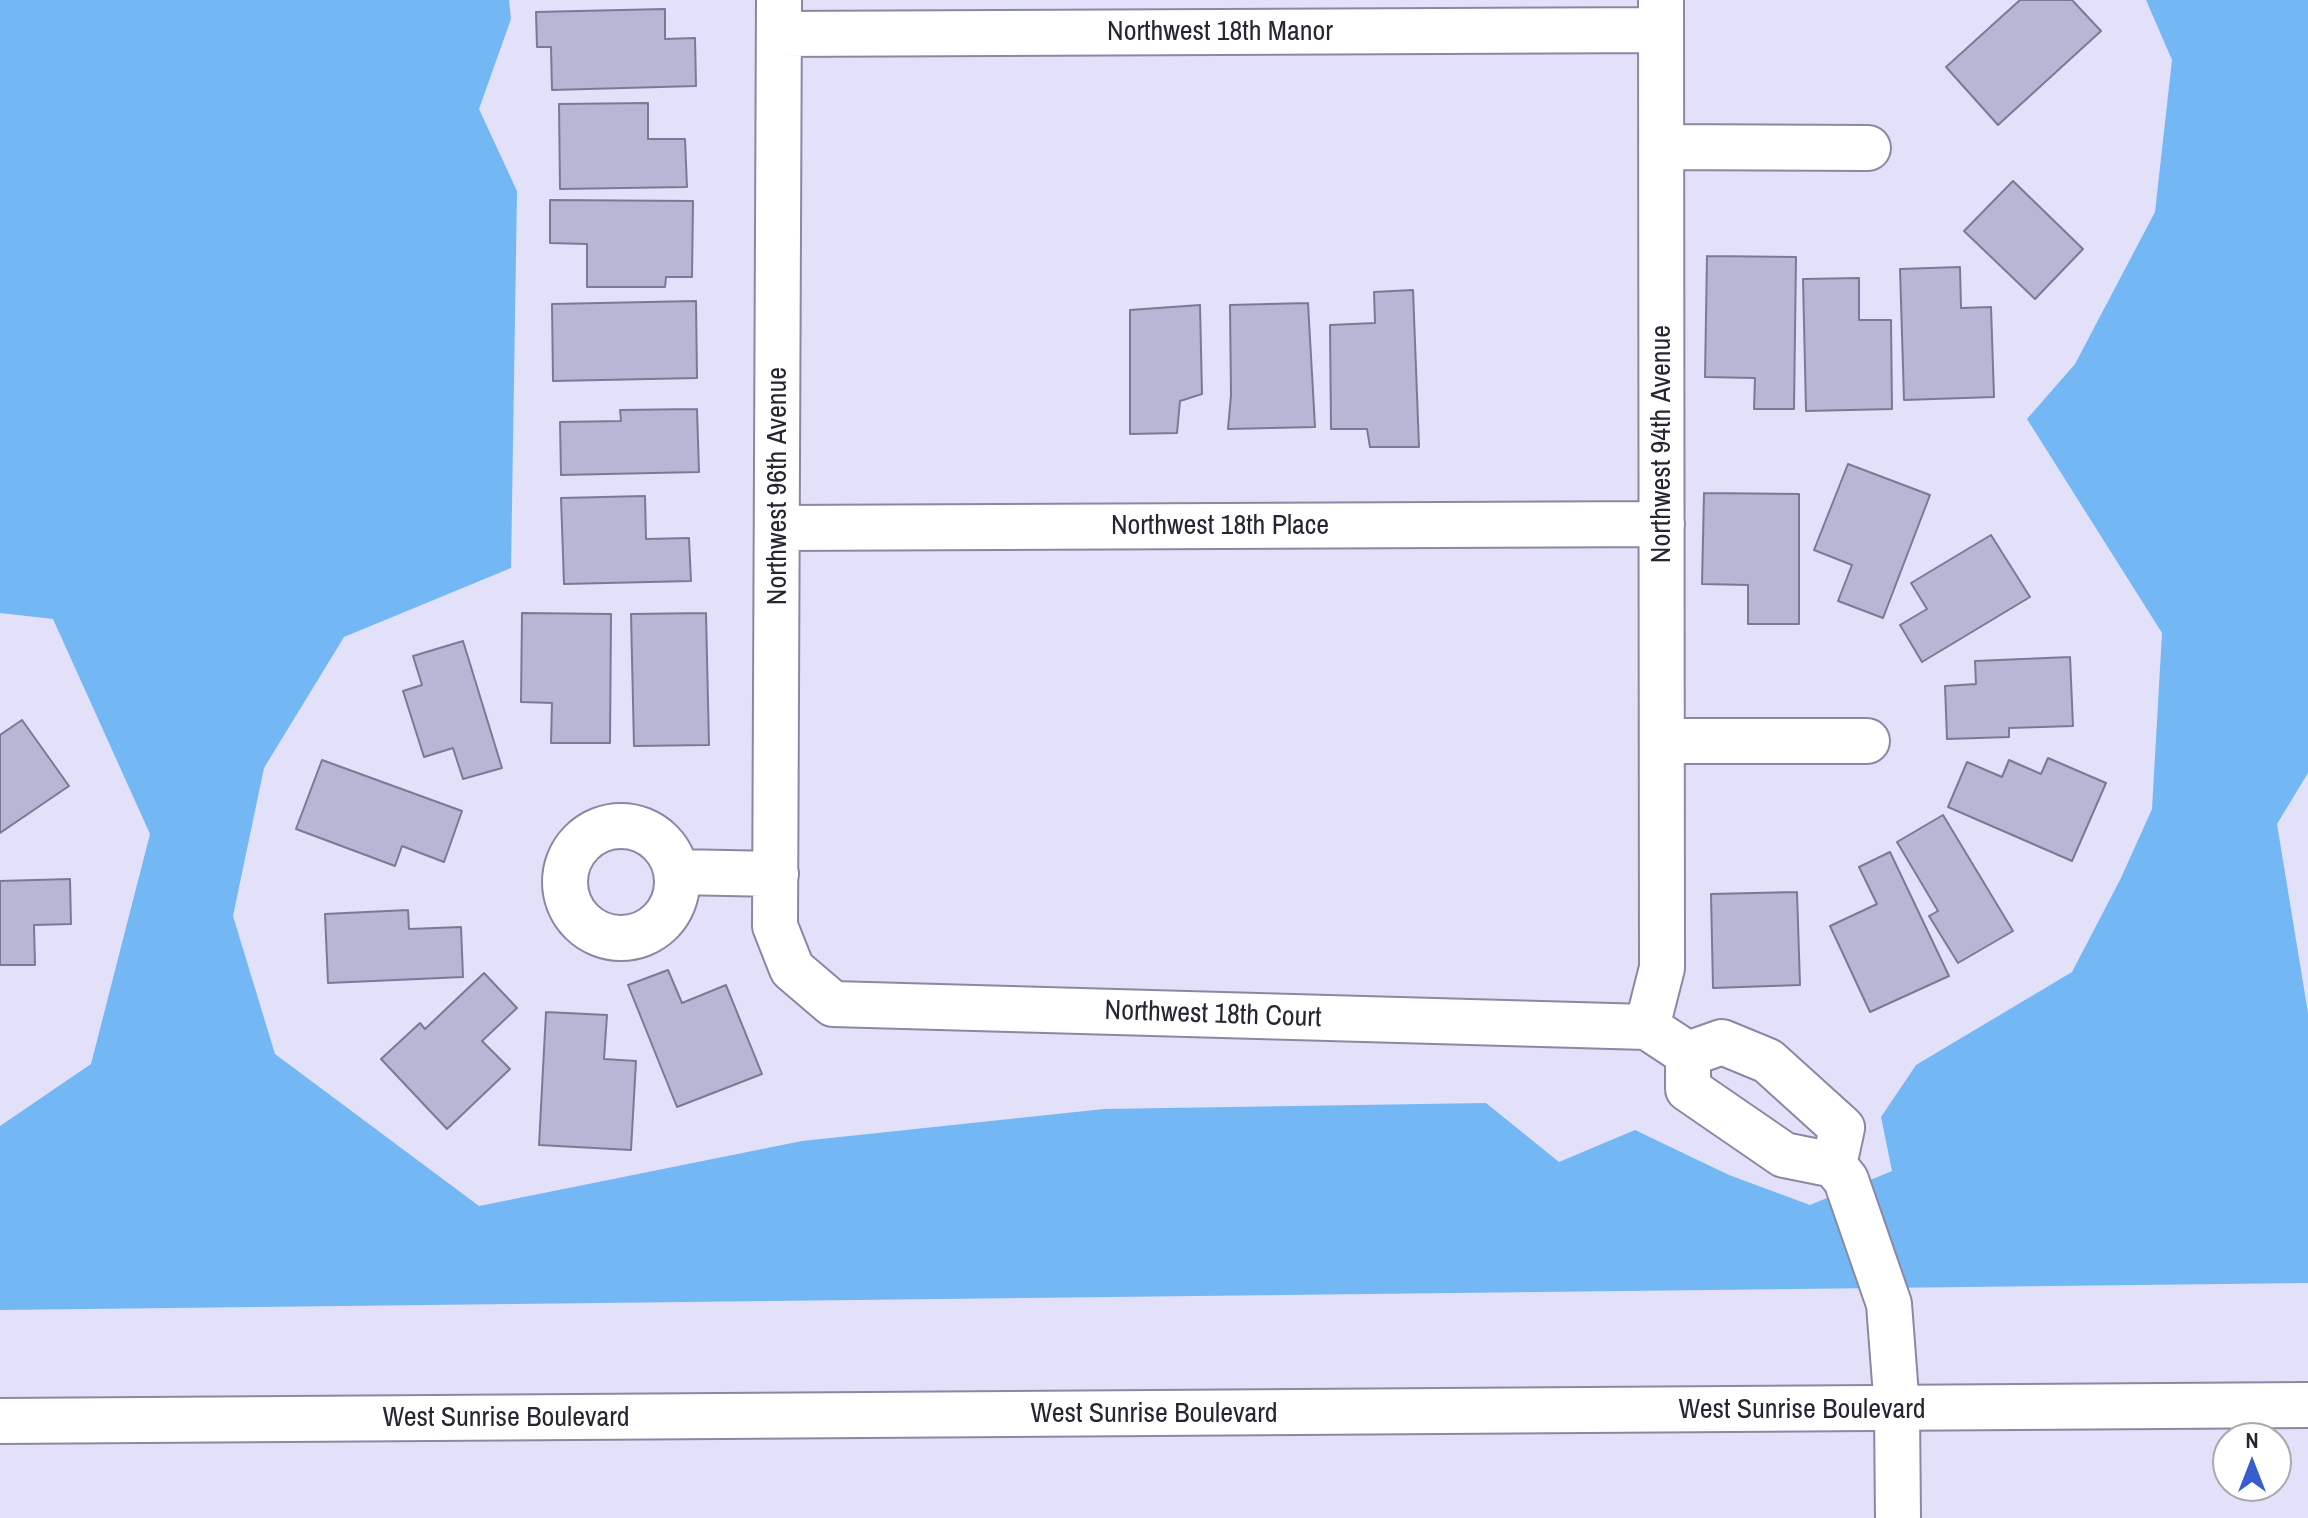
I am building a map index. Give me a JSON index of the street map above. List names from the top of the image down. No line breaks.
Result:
{"streets":{"main road":["Northwest 18th Manor","Northwest 94th Avenue","Northwest 96th Avenue","Northwest 18th Place","Northwest 18th Court","West Sunrise Boulevard"]},"crossings":[["Northwest 18th Manor","Northwest 94th Avenue"],["Northwest 18th Manor","Northwest 96th Avenue"],["Northwest 94th Avenue","Northwest 18th Place"],["Northwest 94th Avenue","Northwest 18th Court"],["Northwest 96th Avenue","Northwest 18th Place"],["Northwest 96th Avenue","Northwest 18th Court"]],"north":"top"}
